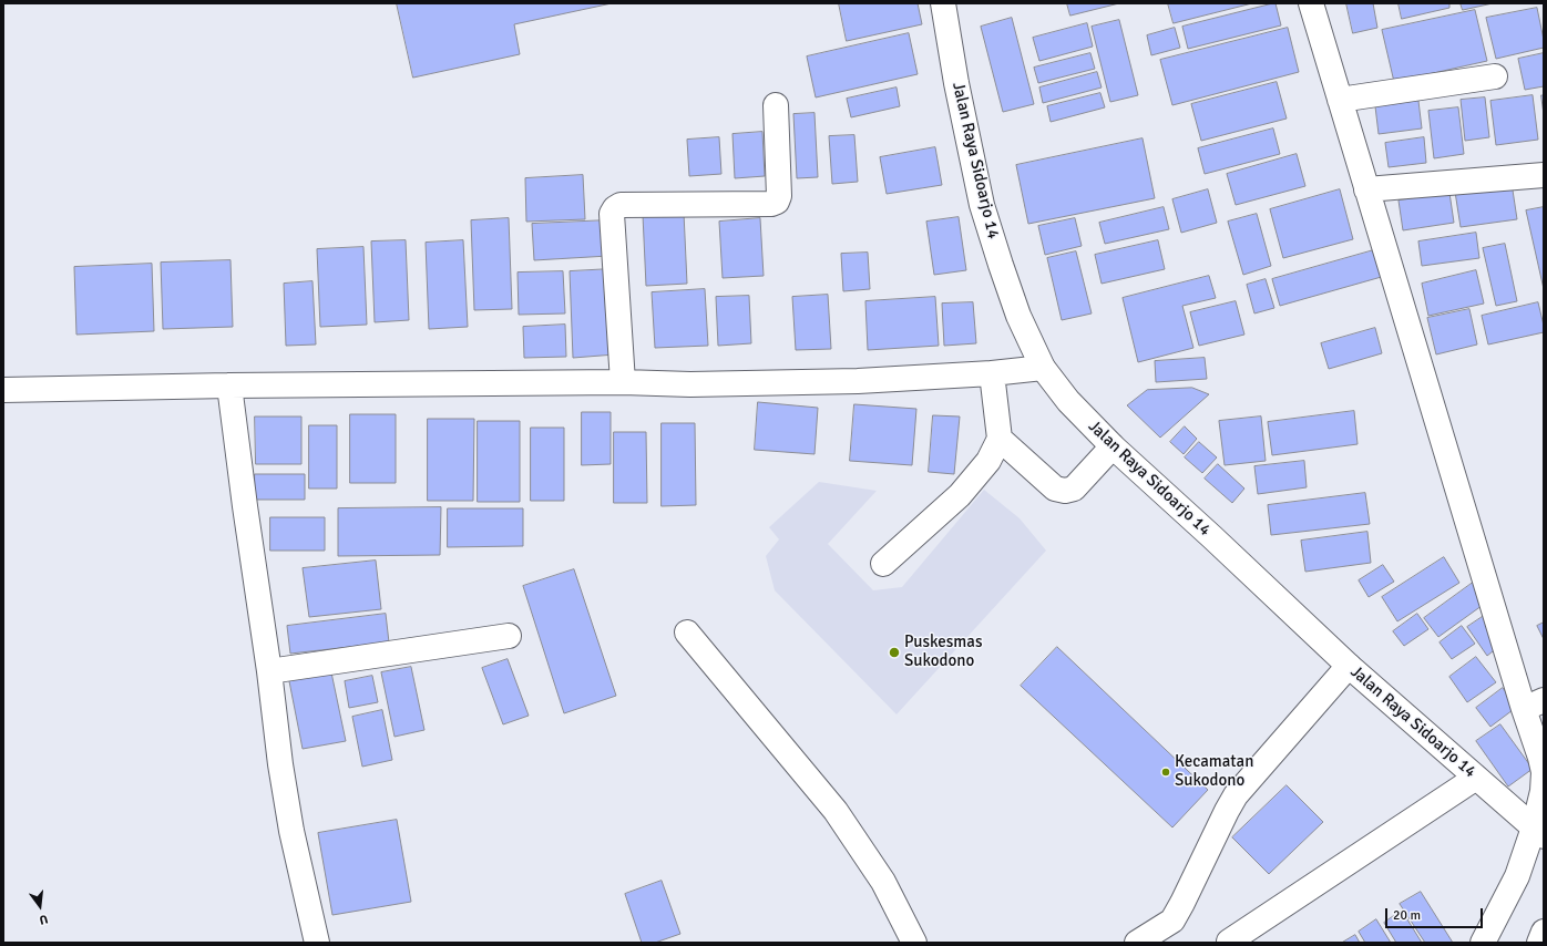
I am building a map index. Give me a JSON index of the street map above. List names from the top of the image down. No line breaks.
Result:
{"streets":{"street":["Jalan Raya Sidoarjo 14"]},"places":["Puskesmas Sukodono","Kecamatan Sukodono"],"scale_bar":"20 m","north":"bottom"}
